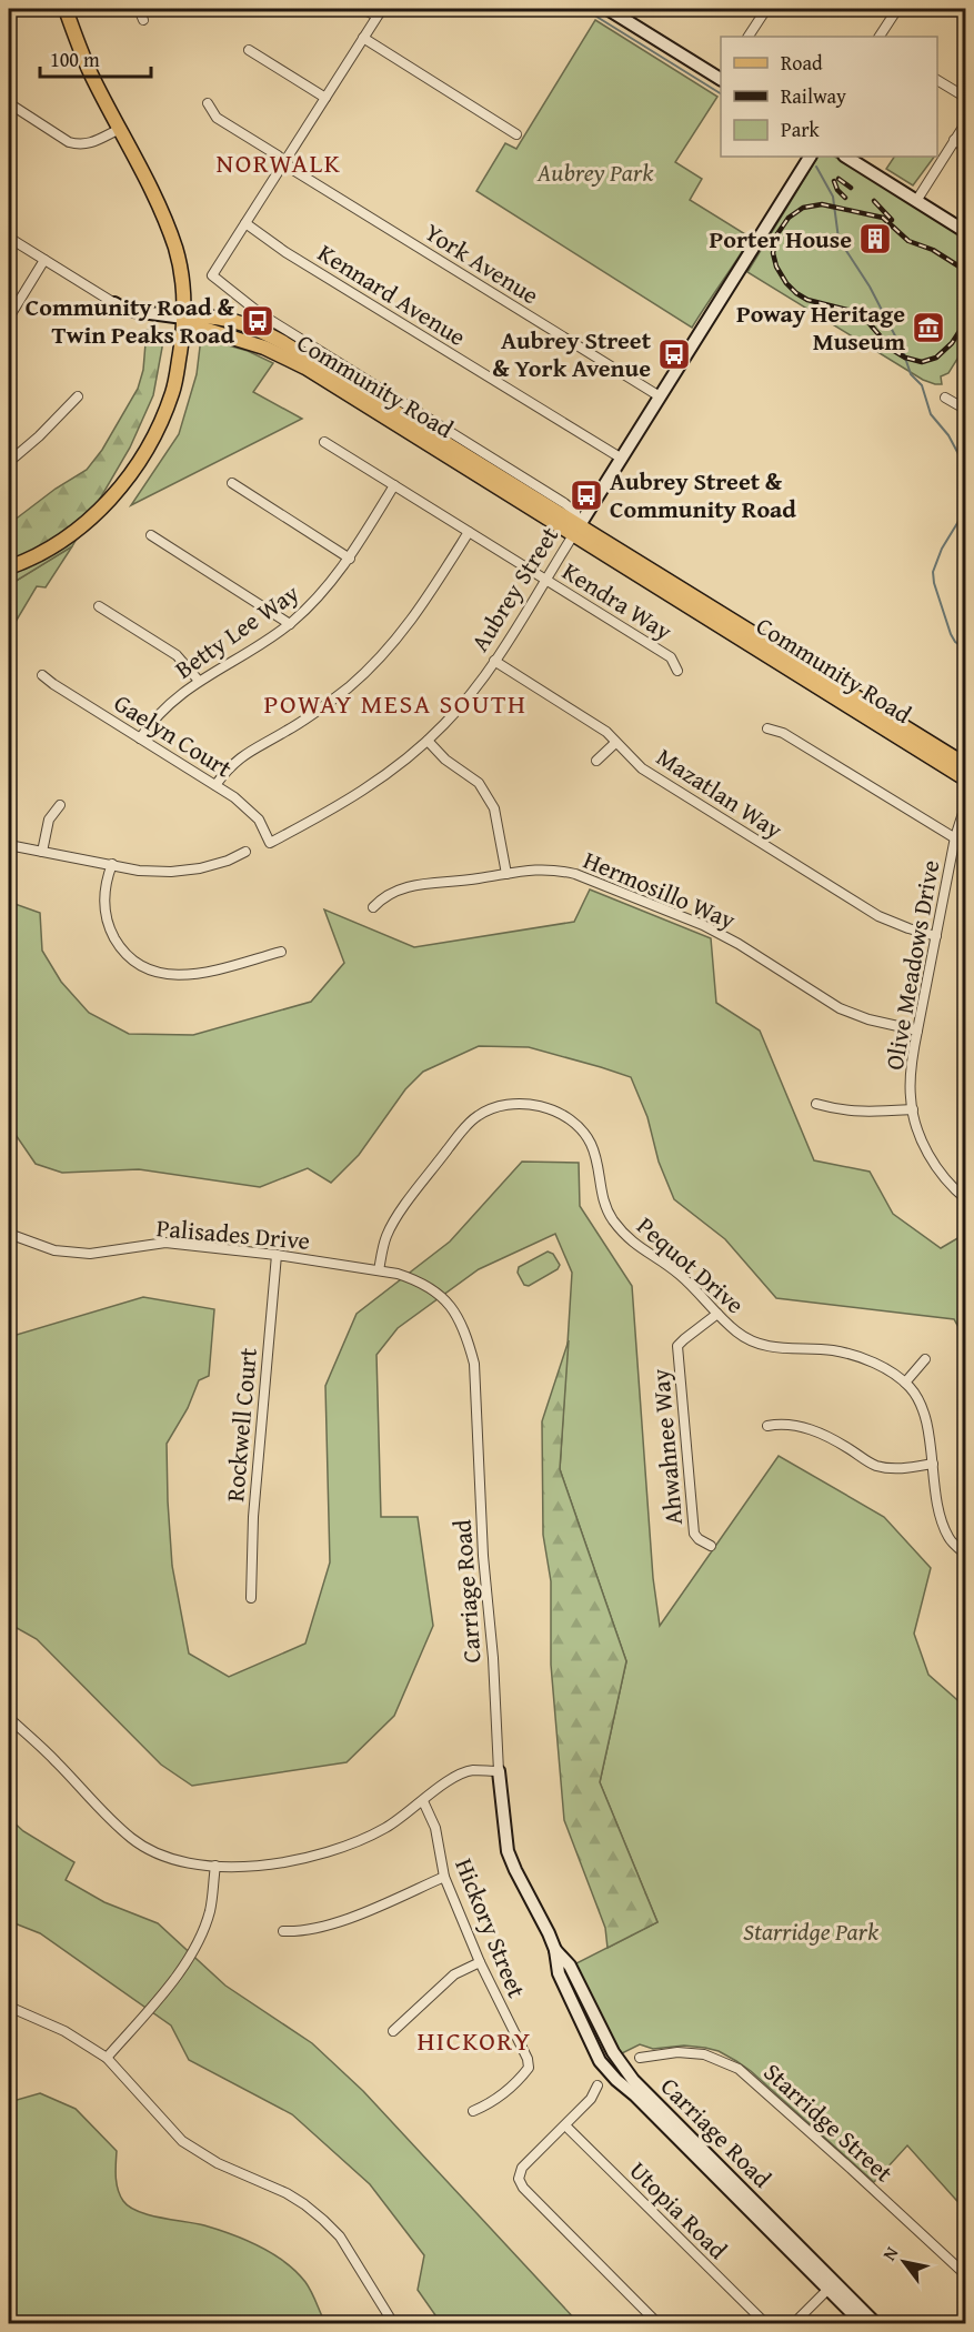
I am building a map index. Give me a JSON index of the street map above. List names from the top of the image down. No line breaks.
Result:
{"streets":{"main road":["Community Road"],"street":["York Avenue","Kennard Avenue","Aubrey Street","Kendra Way","Betty Lee Way","Gaelyn Court","Mazatlan Way","Hermosillo Way","Olive Meadows Drive","Palisades Drive","Pequot Drive","Rockwell Court","Ahwahnee Way","Carriage Road","Hickory Street","Starridge Street","Utopia Road"]},"crossings":[["York Avenue","Aubrey Street"],["Kennard Avenue","Aubrey Street"],["Community Road","Aubrey Street"],["Aubrey Street","Kendra Way"],["Aubrey Street","Gaelyn Court"],["Aubrey Street","Mazatlan Way"],["Kendra Way","Betty Lee Way"],["Betty Lee Way","Gaelyn Court"],["Mazatlan Way","Olive Meadows Drive"],["Hermosillo Way","Olive Meadows Drive"],["Palisades Drive","Pequot Drive"],["Palisades Drive","Rockwell Court"],["Palisades Drive","Carriage Road"],["Pequot Drive","Ahwahnee Way"],["Pequot Drive","Carriage Road"]],"districts":["NORWALK","POWAY MESA SOUTH","HICKORY"],"parks":["Aubrey Park","Starridge Park"],"places":{"building":["Porter House"],"bus stop":["Community Road & Twin Peaks Road","Aubrey Street & York Avenue","Aubrey Street & Community Road"],"museum":["Poway Heritage Museum"]},"legend":["Road","Railway","Park"],"scale_bar":"100 m","north":"top left"}
